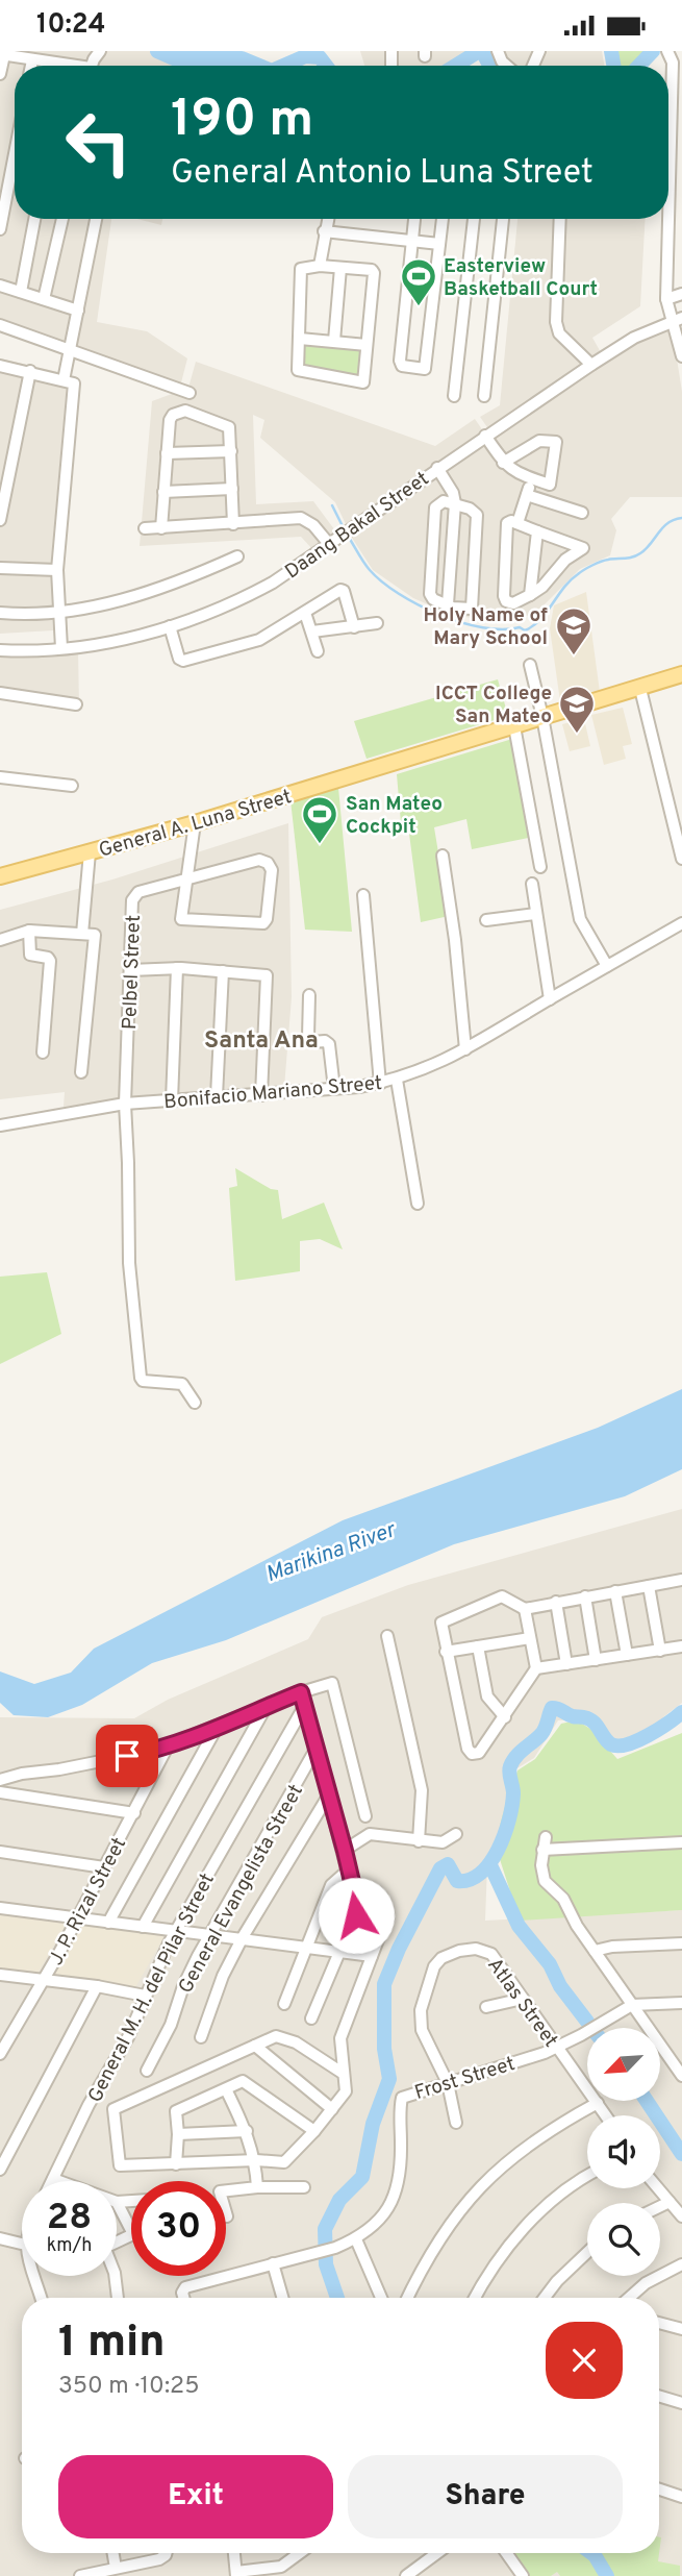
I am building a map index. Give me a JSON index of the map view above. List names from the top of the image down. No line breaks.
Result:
{"streets":{"main road":["General A. Luna Street"],"street":["Daang Bakal Street","Pelbel Street","Bonifacio Mariano Street","General Evangelista Street","J. P. Rizal Street","General M. H. del Pilar Street","Atlas Street","Frost Street"]},"crossings":[["General A. Luna Street","Pelbel Street"],["Pelbel Street","Bonifacio Mariano Street"],["Atlas Street","Frost Street"]],"districts":["Santa Ana"],"water":["Marikina River"],"places":{"sports":["Easterview Basketball Court","San Mateo Cockpit"],"school or university":["Holy Name of Mary School","ICCT College San Mateo"]},"north":"bottom left","page":{"status":"10:24","turn":["190 m","General Antonio Luna Street"],"speed":"28 km/h","limit":"30","heading":["1 min","350 m · 10:25"],"buttons":["Exit","Share"]}}
